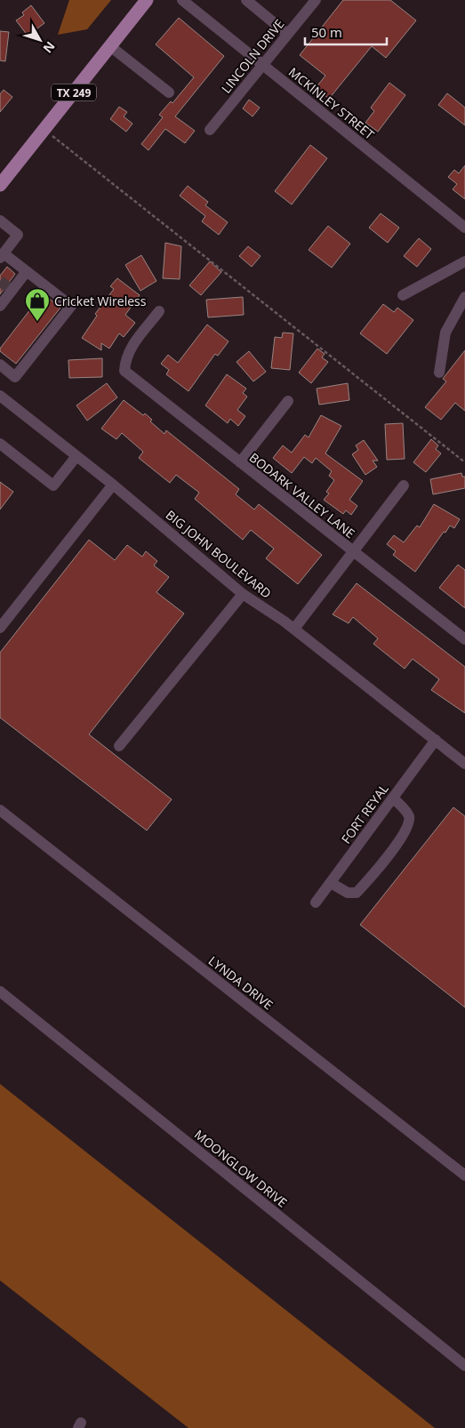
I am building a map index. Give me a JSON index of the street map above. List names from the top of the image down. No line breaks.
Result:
{"streets":{"main road":["TX 249"],"street":["LINCOLN DRIVE","MCKINLEY STREET","BODARK VALLEY LANE","BIG JOHN BOULEVARD","FORT REYAL","LYNDA DRIVE","MOONGLOW DRIVE"]},"crossings":[["LINCOLN DRIVE","MCKINLEY STREET"],["BIG JOHN BOULEVARD","FORT REYAL"]],"places":{"shop":["Cricket Wireless"]},"scale_bar":"50 m","north":"bottom right"}
